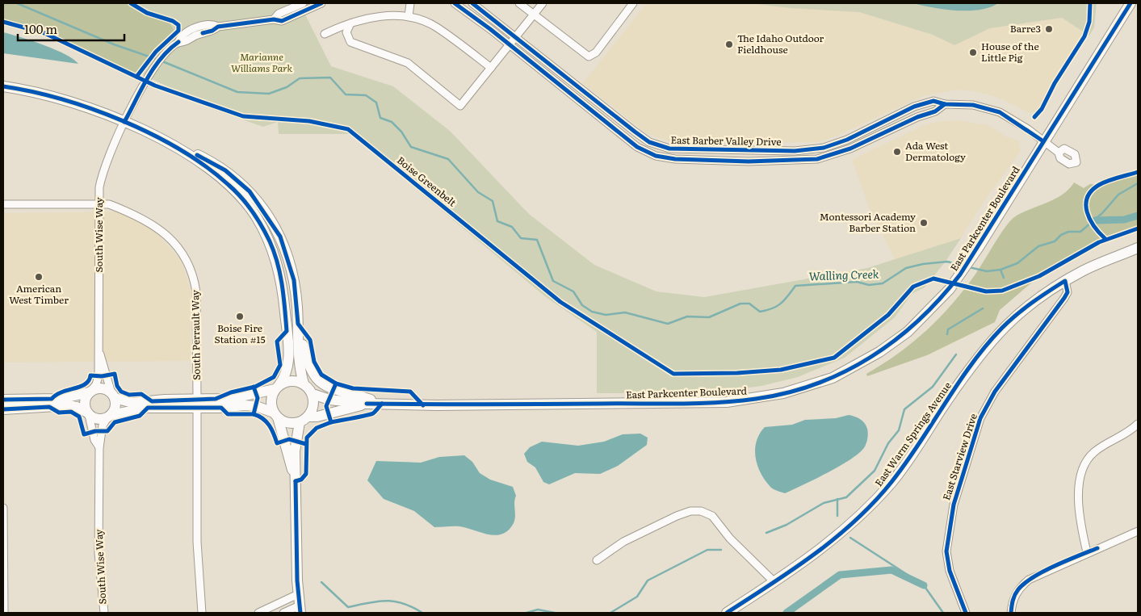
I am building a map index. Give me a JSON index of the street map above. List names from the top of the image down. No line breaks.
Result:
{"streets":{"street":["East Barber Valley Drive","East Parkcenter Boulevard","South Wise Way","South Perrault Way","East Warm Springs Avenue","East Starview Drive"],"cycle path":["Boise Greenbelt"]},"crossings":[["East Barber Valley Drive","East Parkcenter Boulevard"],["South Wise Way","South Perrault Way"],["East Warm Springs Avenue","East Starview Drive"]],"water":["Walling Creek"],"parks":["Marianne Williams Park"],"places":["Barre3","The Idaho Outdoor Fieldhouse","House of the Little Pig","Ada West Dermatology","Montessori Academy Barber Station","American West Timber","Boise Fire Station #15"],"scale_bar":"100 m"}
